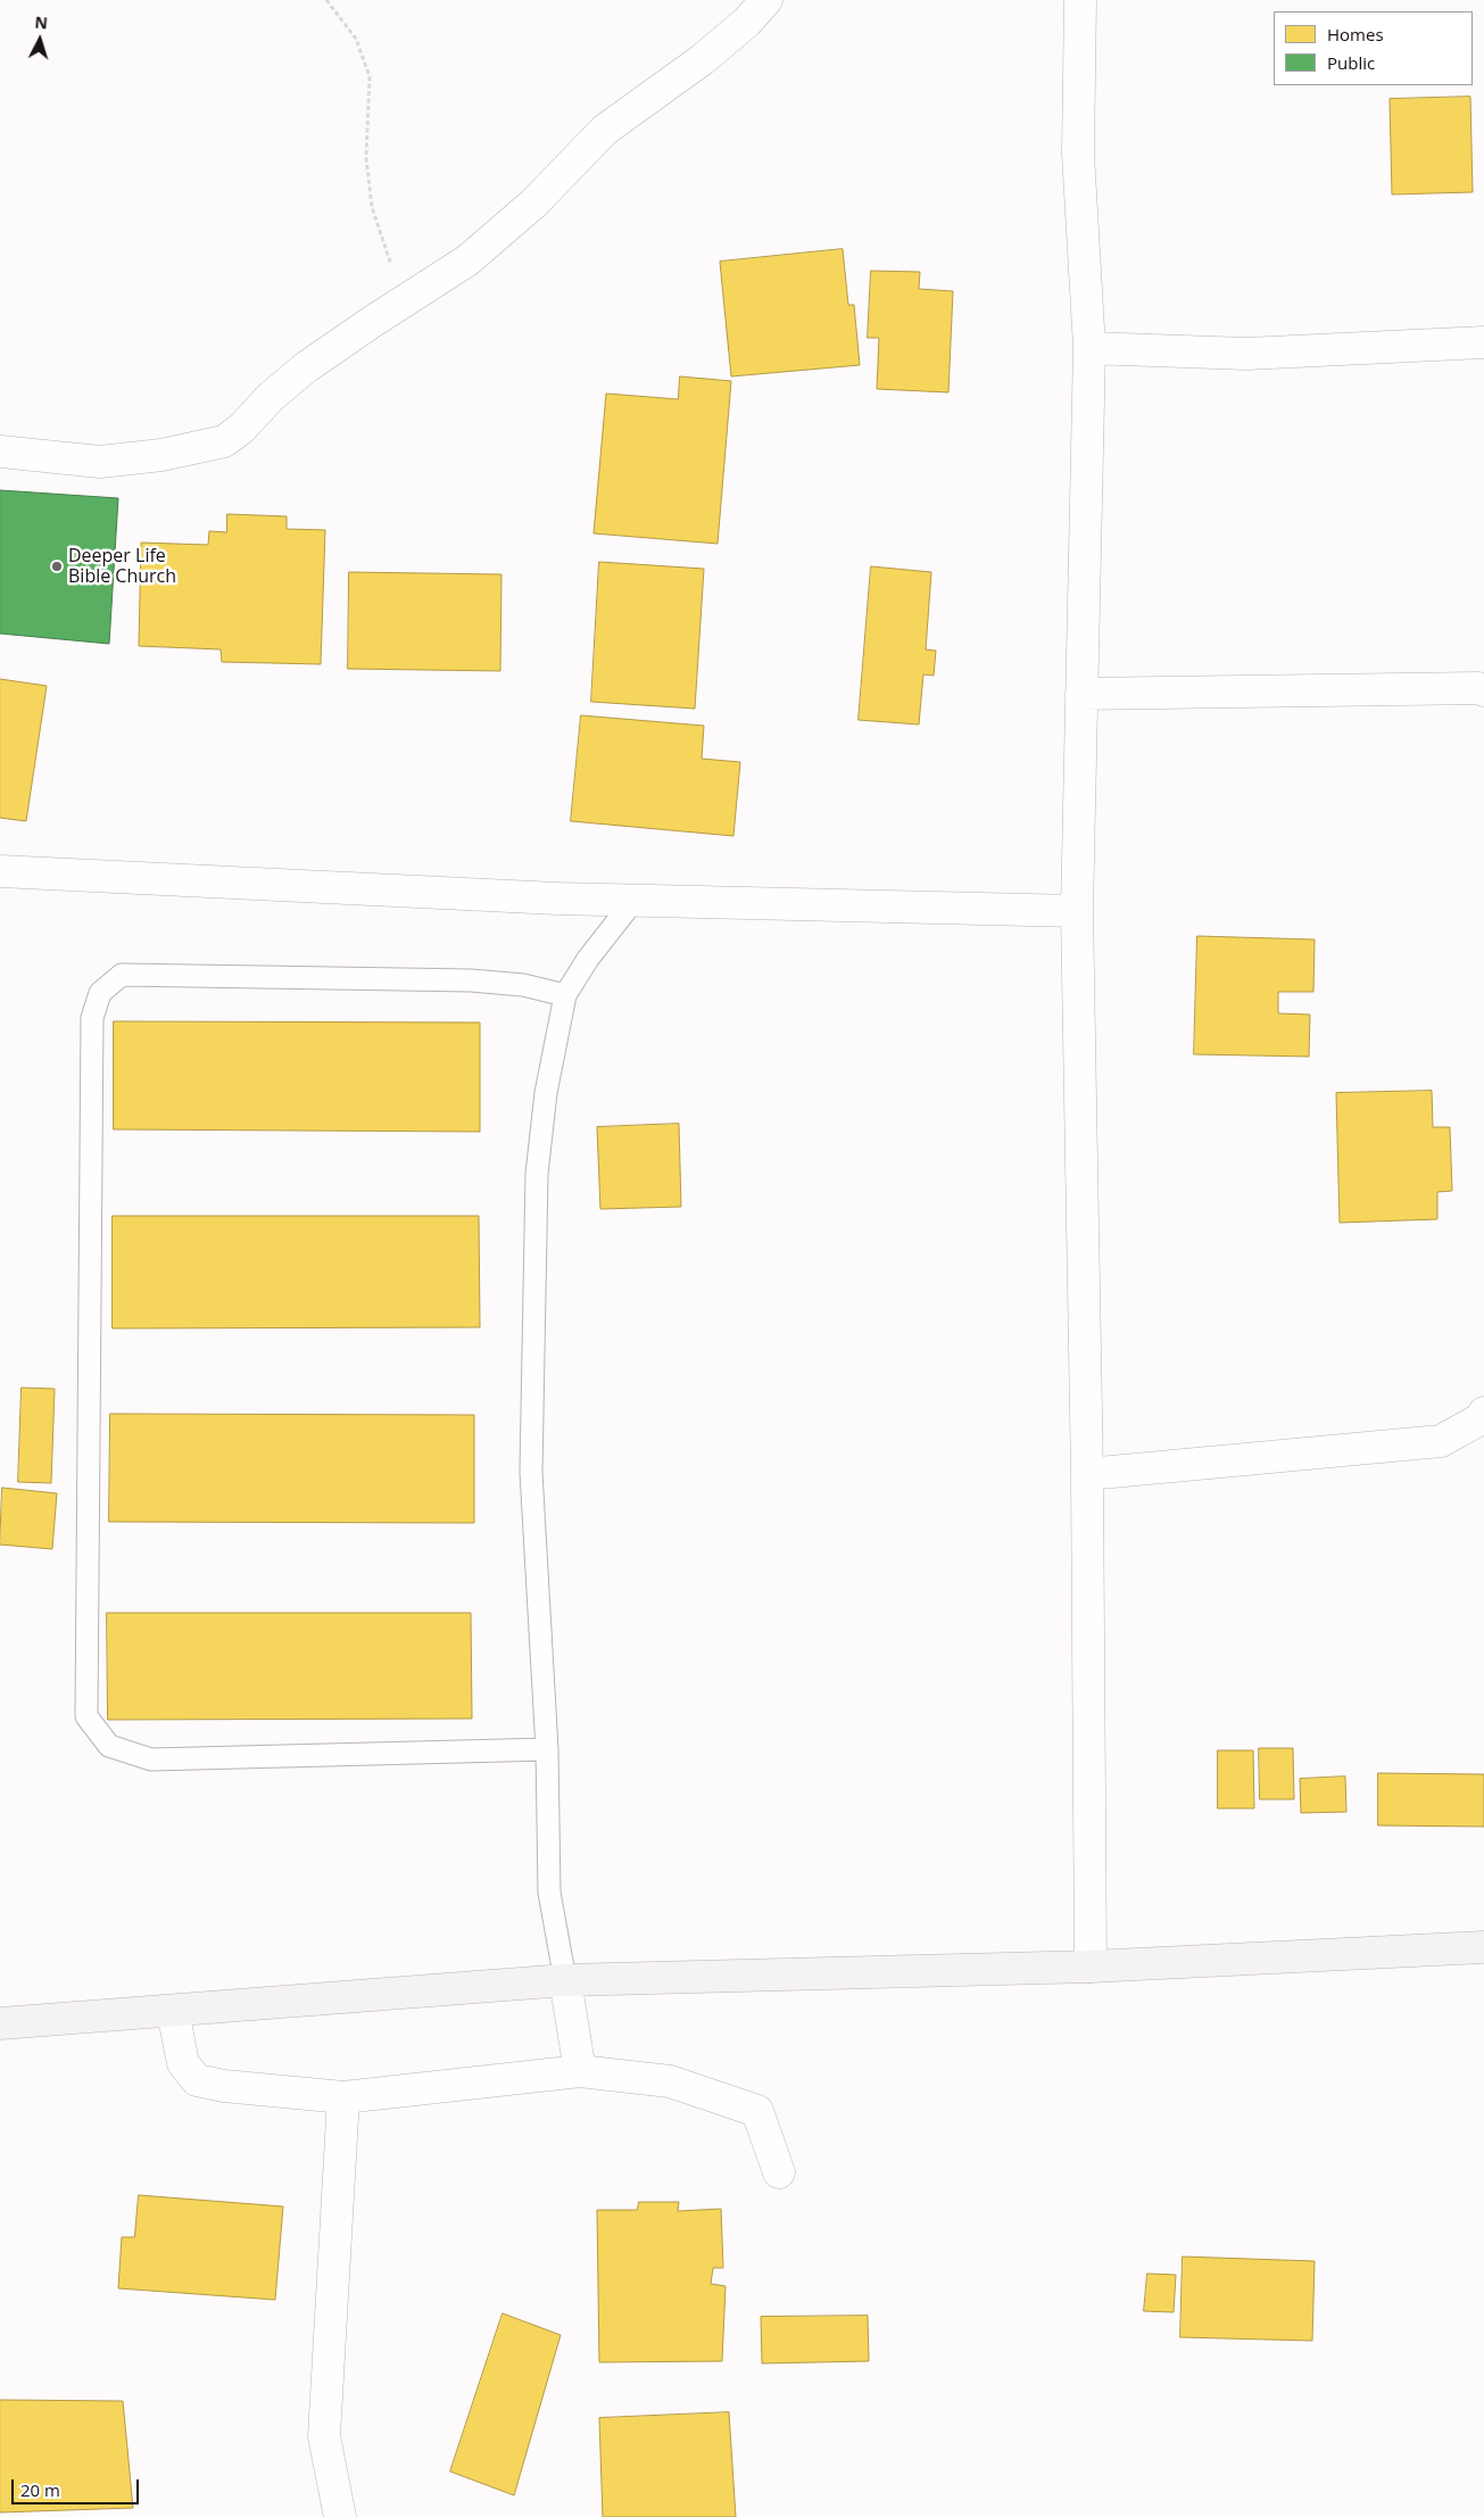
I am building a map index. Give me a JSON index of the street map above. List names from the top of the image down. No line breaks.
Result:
{"places":["Deeper Life Bible Church"],"legend":["Homes","Public"],"scale_bar":"20 m","north":"top"}
